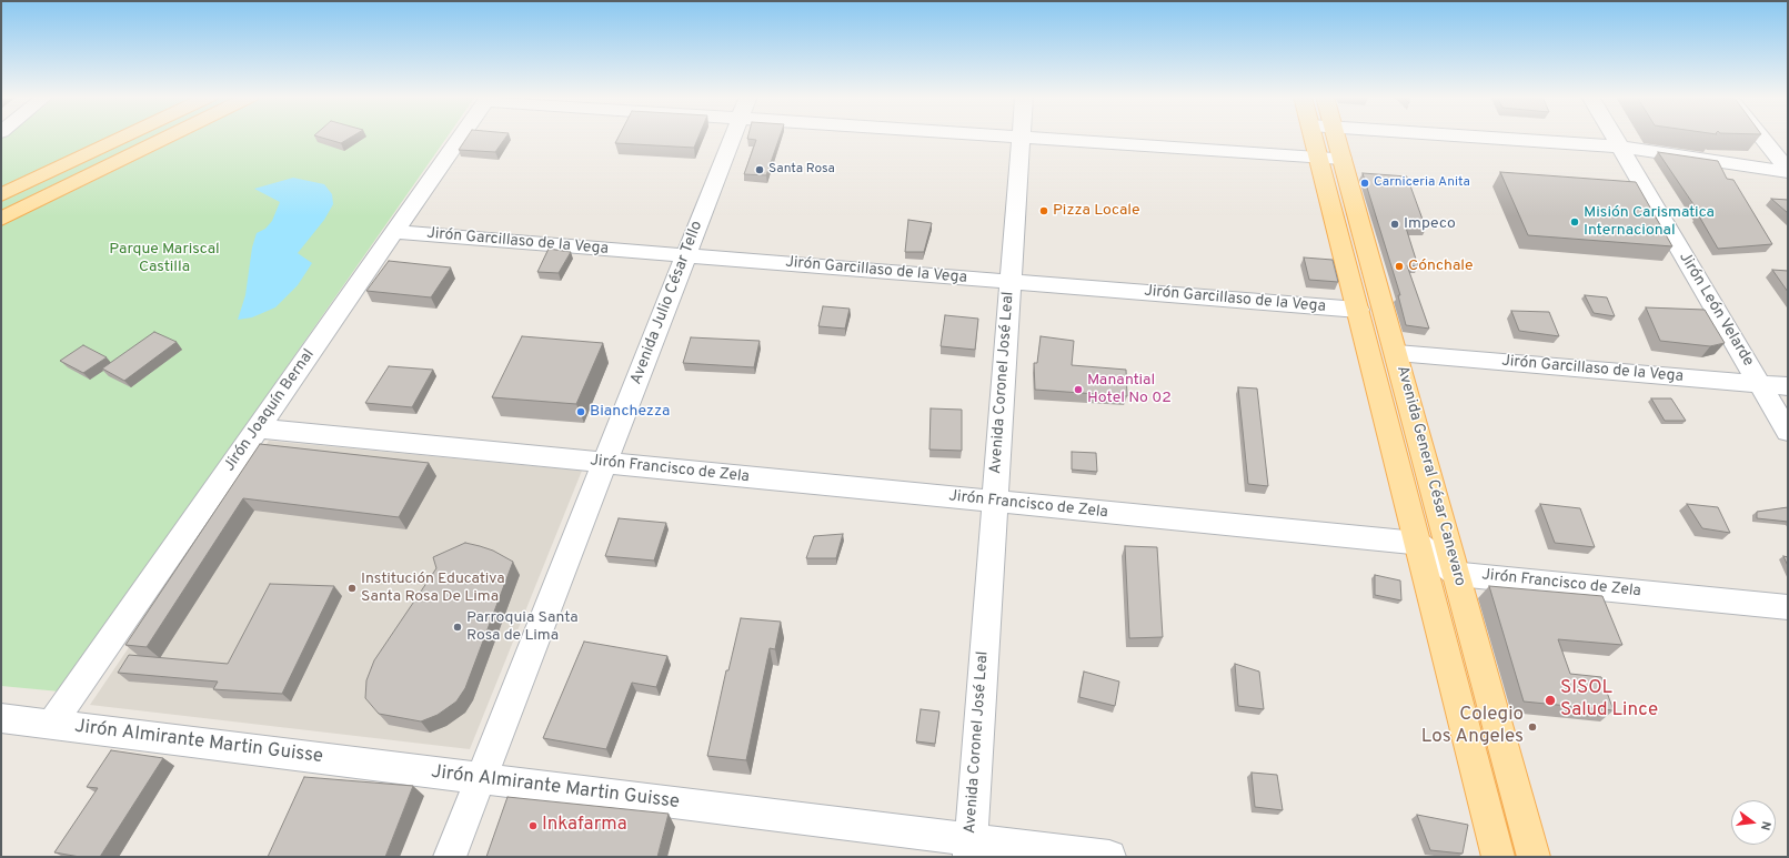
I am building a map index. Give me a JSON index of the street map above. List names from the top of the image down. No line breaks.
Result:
{"streets":{"main road":["Avenida General César Canevaro"],"street":["Jirón Garcillaso de la Vega","Avenida Julio César Tello","Jirón León Velarde","Avenida Coronel José Leal","Jirón Joaquín Bernal","Jirón Francisco de Zela","Jirón Almirante Martin Guisse"]},"crossings":[["Jirón Garcillaso de la Vega","Avenida Julio César Tello"],["Jirón Garcillaso de la Vega","Jirón León Velarde"],["Jirón Garcillaso de la Vega","Avenida Coronel José Leal"],["Jirón Garcillaso de la Vega","Jirón Joaquín Bernal"],["Jirón Garcillaso de la Vega","Avenida General César Canevaro"],["Avenida Julio César Tello","Jirón Francisco de Zela"],["Avenida Julio César Tello","Jirón Almirante Martin Guisse"],["Avenida Coronel José Leal","Jirón Francisco de Zela"],["Avenida Coronel José Leal","Jirón Almirante Martin Guisse"],["Jirón Joaquín Bernal","Jirón Francisco de Zela"],["Jirón Joaquín Bernal","Jirón Almirante Martin Guisse"],["Jirón Francisco de Zela","Avenida General César Canevaro"]],"parks":["Parque Mariscal Castilla"],"places":["Santa Rosa","Carniceria Anita","Pizza Locale","Misión Carismatica Internacional","Impeco","Cónchale","Manantial Hotel No 02","Bianchezza","Institución Educativa Santa Rosa De Lima","Parroquia Santa Rosa de Lima","SISOL Salud Lince","Colegio Los Angeles","Inkafarma"],"north":"right"}
